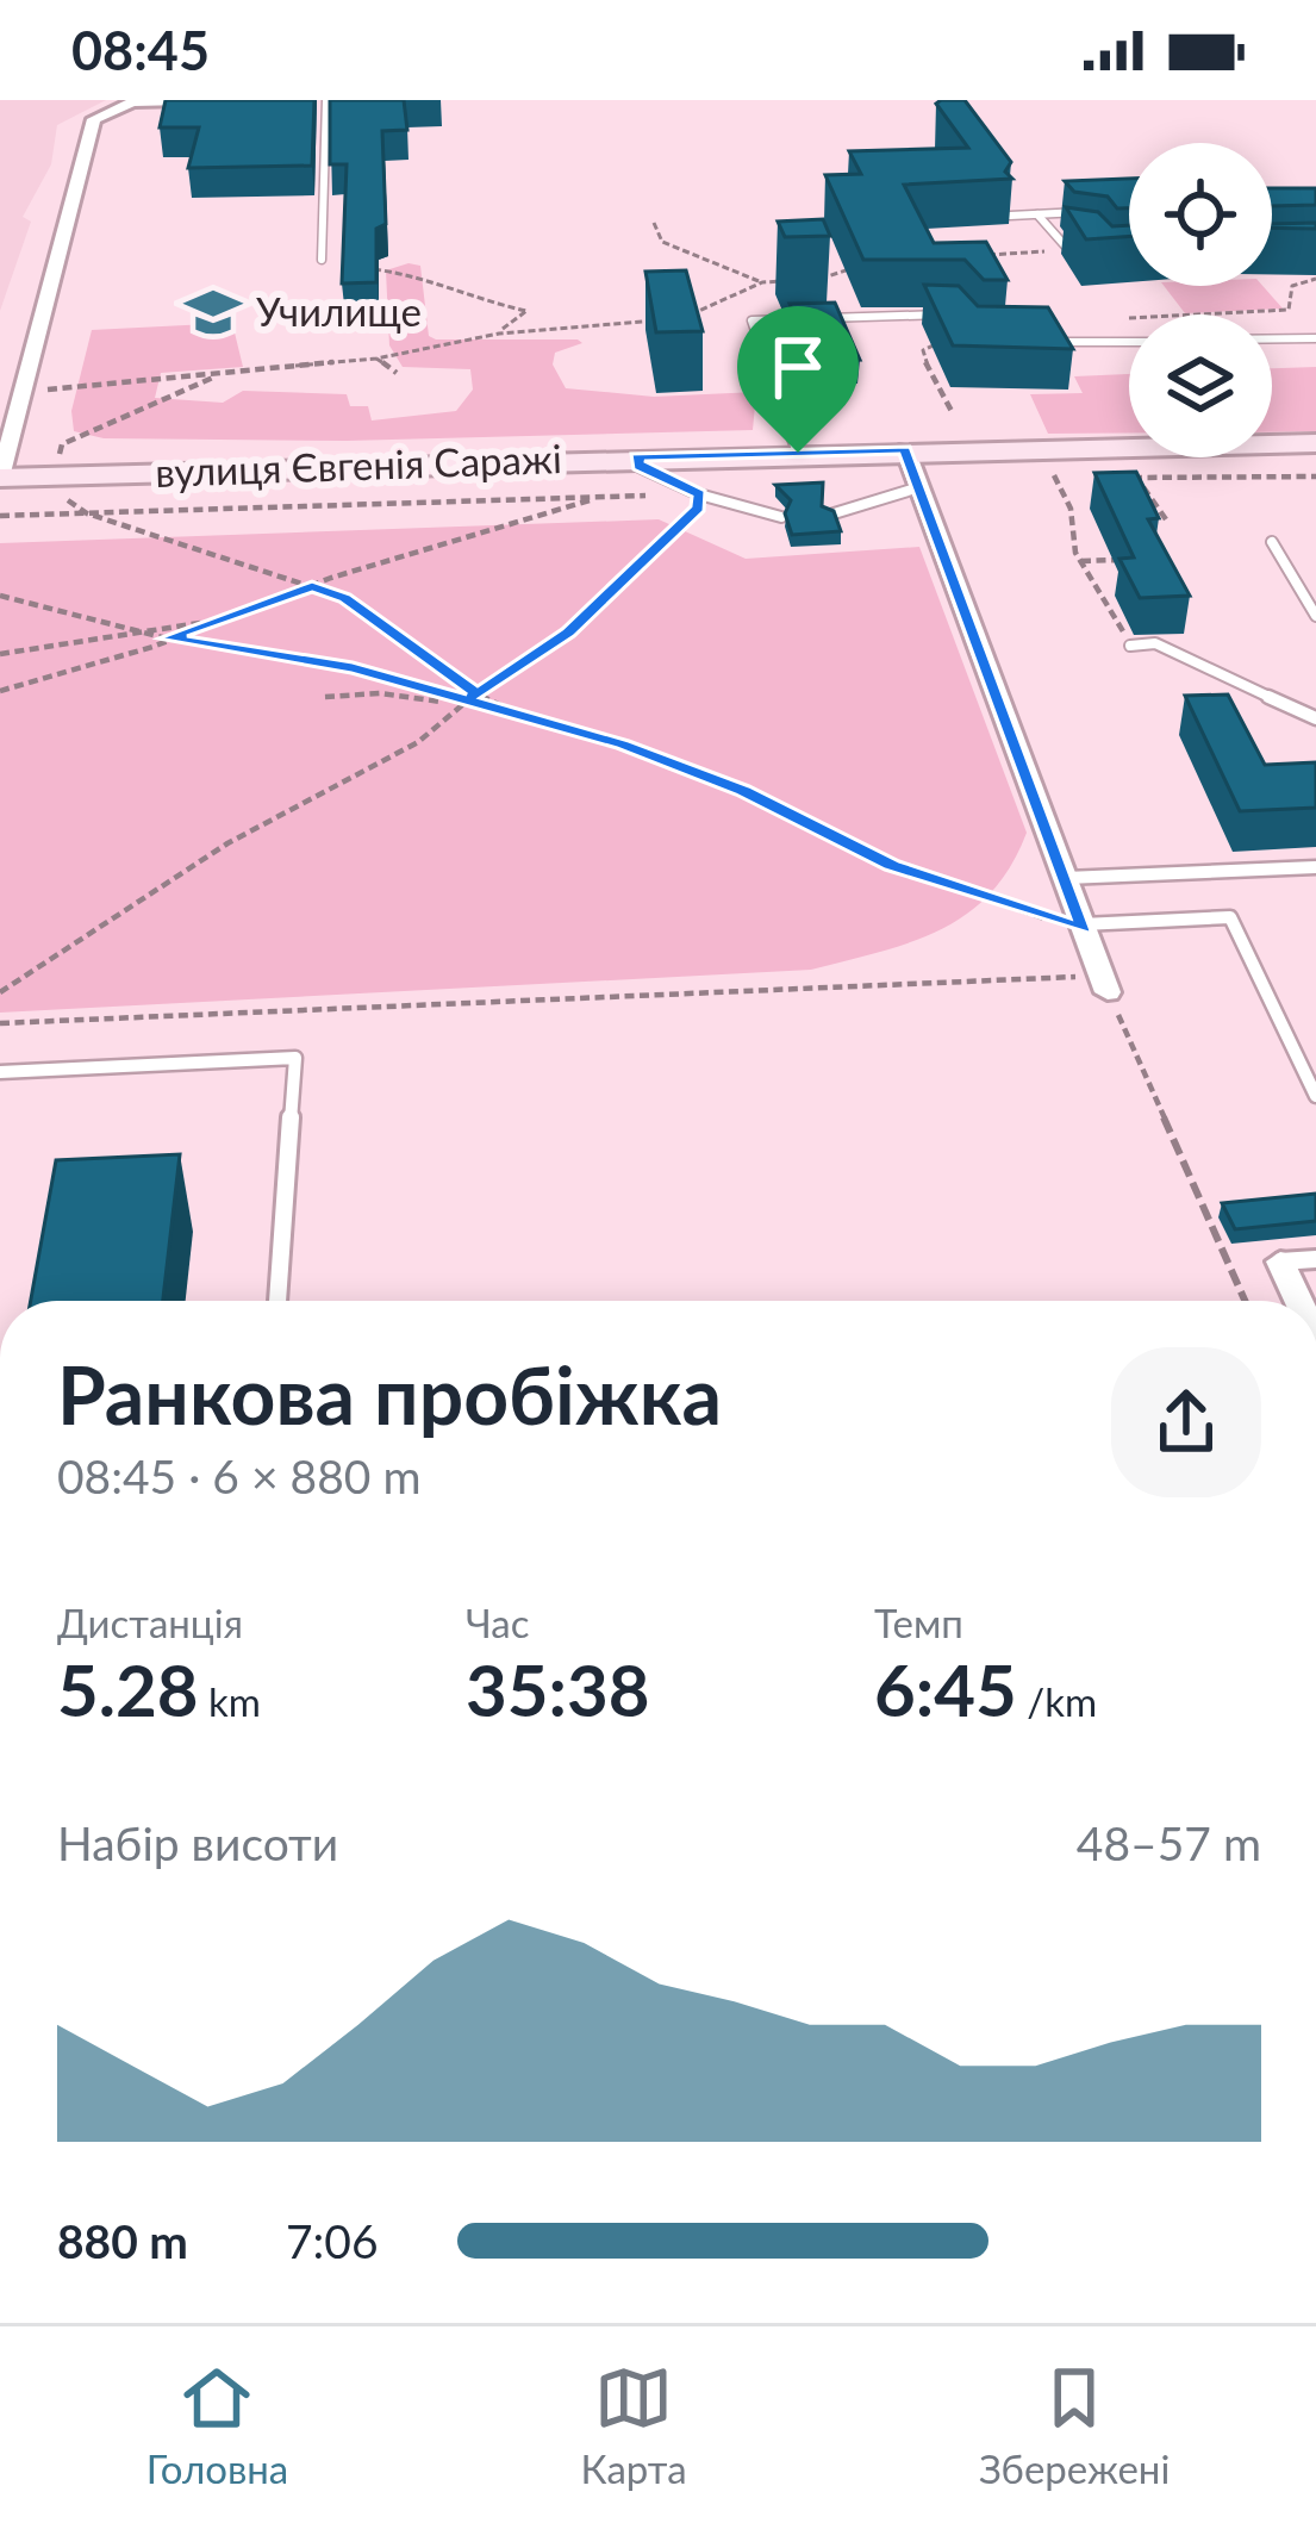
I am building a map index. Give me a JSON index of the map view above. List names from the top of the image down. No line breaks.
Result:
{"streets":{"main road":["вулиця Євгенія Саражі"]},"places":{"school or university":["Училище"]},"page":{"status":"08:45","heading":["Ранкова пробіжка","08:45 · 6 × 880 m"],"stats":[["Дистанція","5.28 km"],["Час","35:38"],["Темп","6:45 /km"]],"chart":["Набір висоти","48–57 m"],"list":[{"name":"880 m","note":"7:06"}],"tabs":["Головна","Карта","Збережені"]}}
